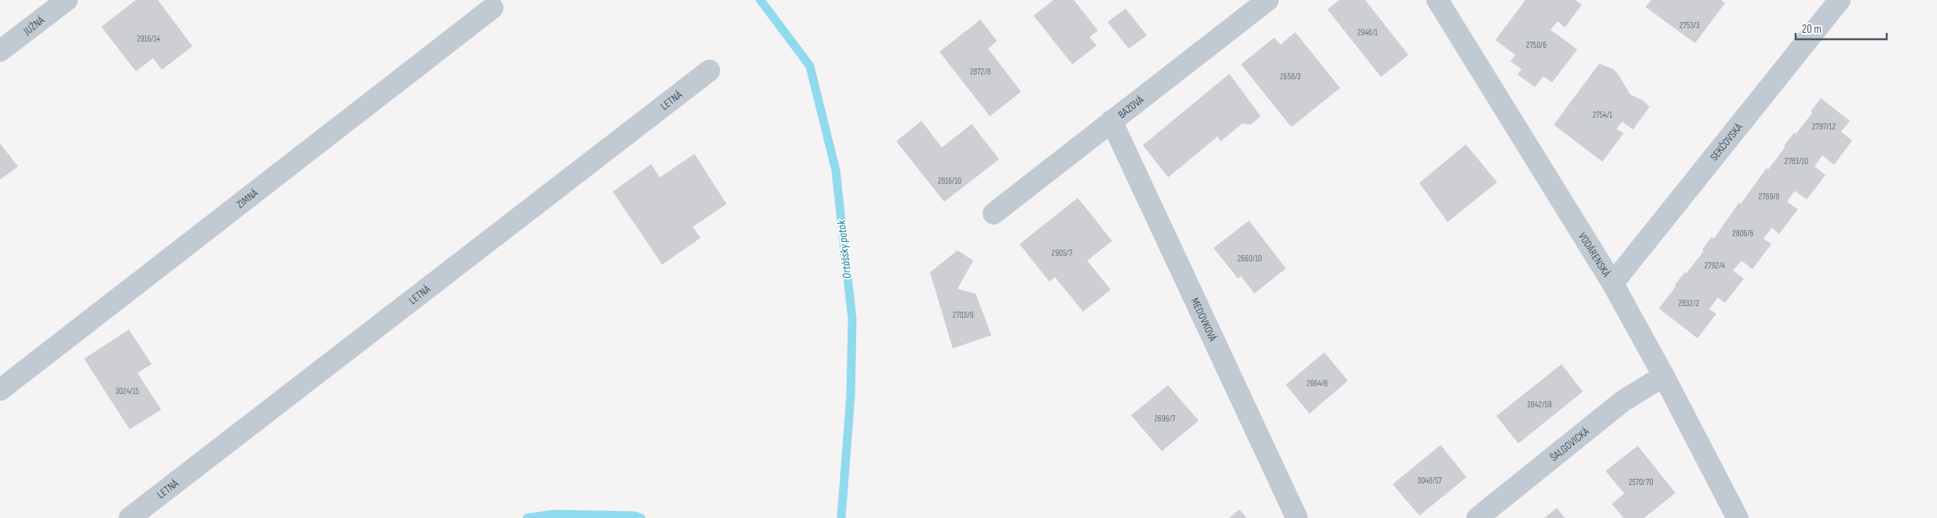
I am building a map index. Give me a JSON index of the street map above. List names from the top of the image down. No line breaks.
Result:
{"streets":{"street":["JUŽNÁ","LETNÁ","BAZOVÁ","SEKČOVSKÁ","ZIMNÁ","VODÁRENSKÁ","MEDOVKOVÁ","ŠALGOVICKÁ"]},"crossings":[["BAZOVÁ","MEDOVKOVÁ"],["SEKČOVSKÁ","VODÁRENSKÁ"],["VODÁRENSKÁ","ŠALGOVICKÁ"]],"water":["Ortášsky potok"],"house_numbers":["2753/3","2946/1","2916/14","2750/6","2872/8","2658/3","2754/1","2797/12","2783/10","2816/10","2769/8","2806/6","2905/7","2660/10","2792/4","2832/2","2703/9","2664/6","3024/15","2842/59","2696/7","3048/57","2570/70"],"scale_bar":"20 m"}
